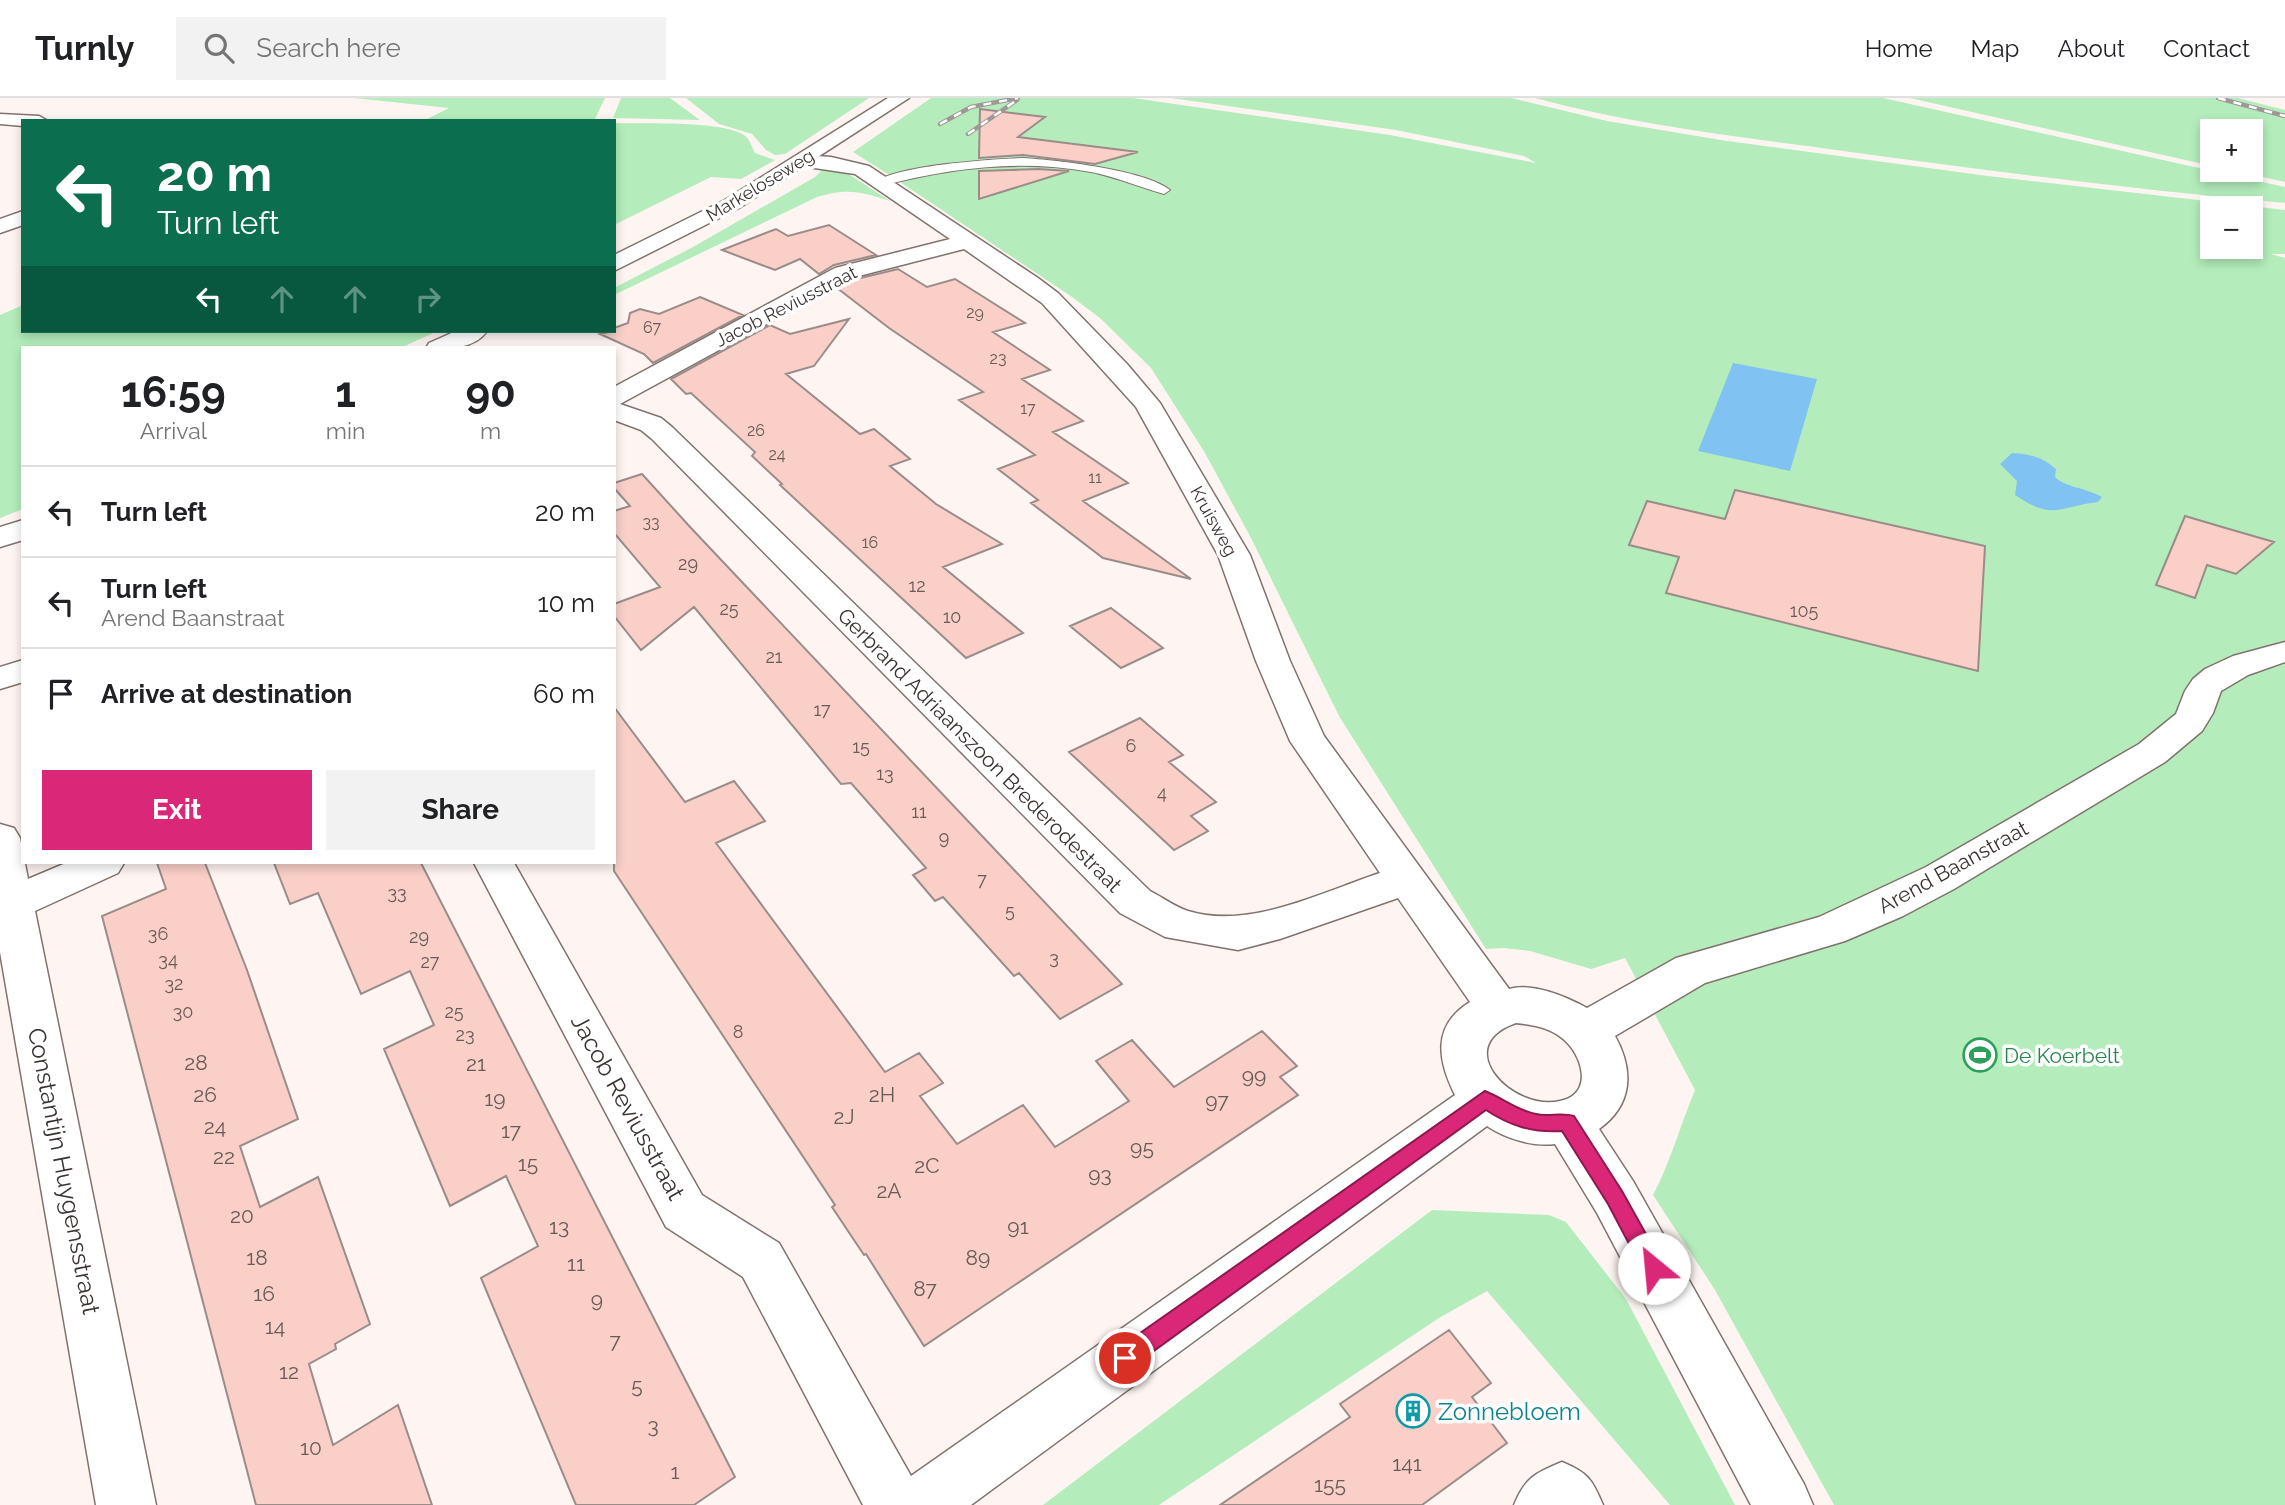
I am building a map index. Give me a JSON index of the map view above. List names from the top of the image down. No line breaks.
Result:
{"streets":{"street":["Markeloseweg","Jacob Reviusstraat","Kruisweg","Gerbrand Adriaanszoon Brederodestraat","Arend Baanstraat","Constantijn Huygensstraat"]},"crossings":[["Markeloseweg","Kruisweg"],["Jacob Reviusstraat","Kruisweg"],["Kruisweg","Gerbrand Adriaanszoon Brederodestraat"],["Kruisweg","Arend Baanstraat"]],"places":{"sports":["De Koerbelt"],"building":["Zonnebloem"]},"house_numbers":["29","67","23","17","26","24","11","33","16","29","12","25","105","10","21","17","6","15","13","4","11","9","7","33","5","36","29","3","34","27","32","30","25","8","23","28","21","99","26","2H","19","97","2J","24","17","95","22","15","2C","93","2A","20","13","91","18","89","11","87","16","9","14","7","12","5","3","10","141","1","155"],"page":{"header":"Turnly","search":"Search here","nav":["Home","Map","About","Contact"],"map_buttons":["+","−"],"turn":["20 m","Turn left"],"eta":["16:59","Arrival","1","min","90","m"],"list":[{"name":"Turn left","value":"20 m"},{"name":"Turn left","note":"Arend Baanstraat","value":"10 m"},{"name":"Arrive at destination","value":"60 m"}],"buttons":["Exit","Share"]}}
